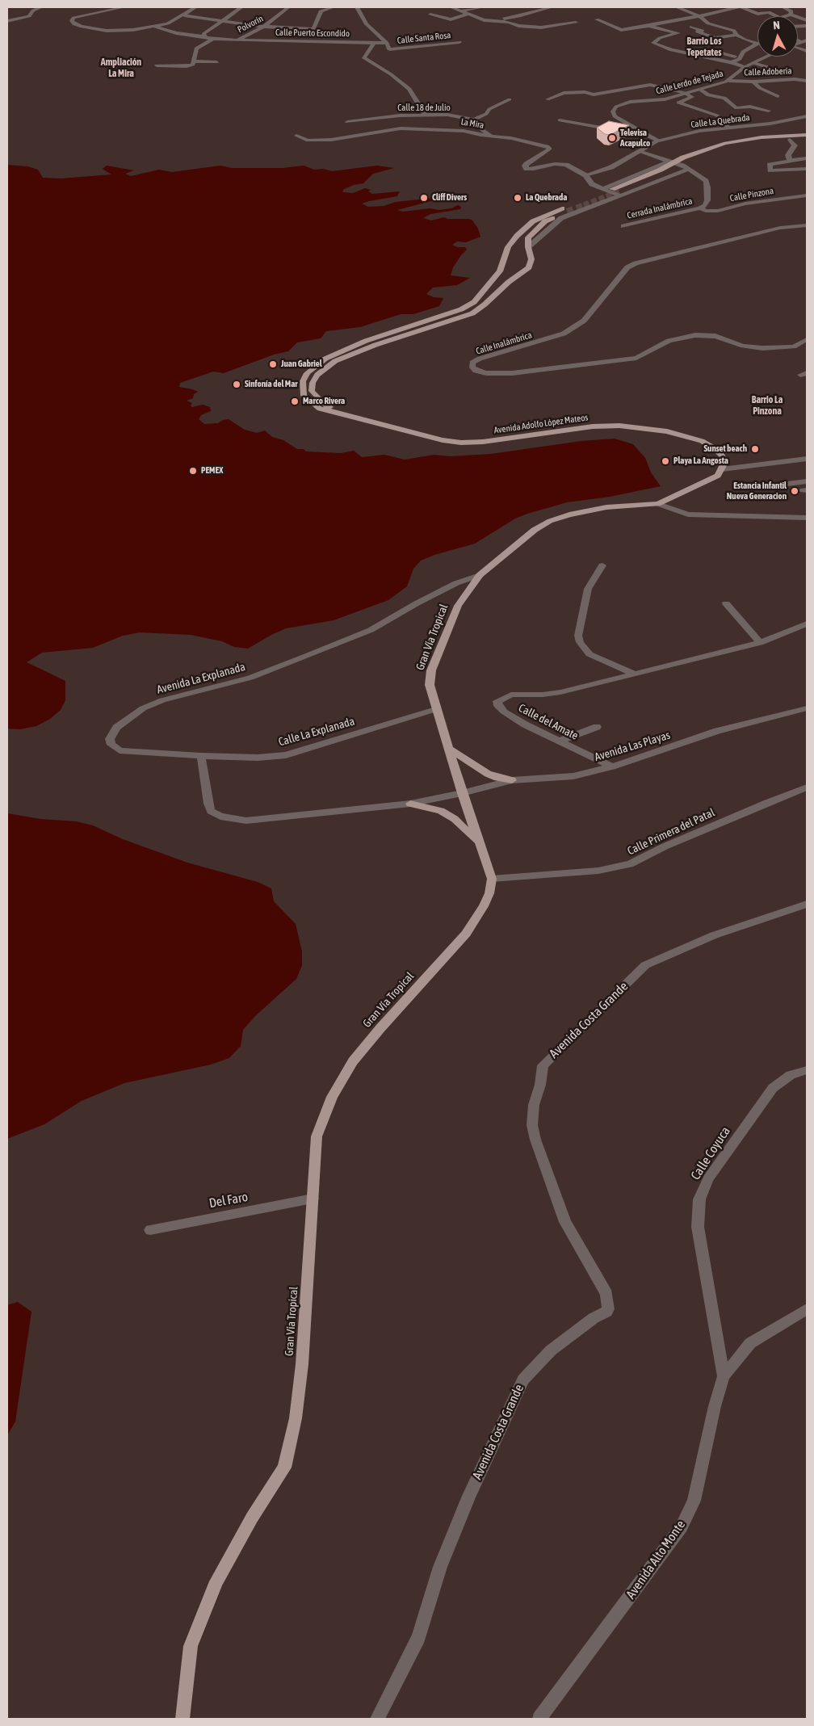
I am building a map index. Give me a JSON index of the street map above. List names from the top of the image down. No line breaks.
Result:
{"streets":{"main road":["Avenida Adolfo López Mateos","Gran Vía Tropical"],"street":["Polvorín","Calle Puerto Escondido","Calle Santa Rosa","Calle Adobería","Calle Lerdo de Tejada","Calle 18 de Julio","Calle La Quebrada","La Mira","Calle Pinzona","Cerrada Inalámbrica","Calle Inalámbrica","Avenida La Explanada","Calle del Amate","Calle La Explanada","Avenida Las Playas","Calle Primera del Patal","Avenida Costa Grande","Calle Coyuca","Del Faro","Avenida Alto Monte"]},"crossings":[["Polvorín","Calle Puerto Escondido"],["Calle Puerto Escondido","Calle Santa Rosa"],["Calle Puerto Escondido","Calle 18 de Julio"],["Calle Adobería","Calle Lerdo de Tejada"],["Calle La Quebrada","La Mira"],["Calle Pinzona","Cerrada Inalámbrica"],["Avenida Adolfo López Mateos","Gran Vía Tropical"],["Gran Vía Tropical","Avenida La Explanada"],["Gran Vía Tropical","Calle La Explanada"],["Gran Vía Tropical","Avenida Las Playas"],["Gran Vía Tropical","Calle Primera del Patal"],["Gran Vía Tropical","Del Faro"],["Avenida La Explanada","Calle La Explanada"],["Calle del Amate","Avenida Las Playas"],["Calle Coyuca","Avenida Alto Monte"]],"districts":["Barrio Los Tepetates","Ampliación La Mira","Barrio La Pinzona"],"places":["Televisa Acapulco","Cliff Divers","La Quebrada","Juan Gabriel","Sinfonía del Mar","Marco Rivera","Sunset beach","Playa La Angosta","PEMEX","Estancia Infantil Nueva Generacion"],"north":"top"}
